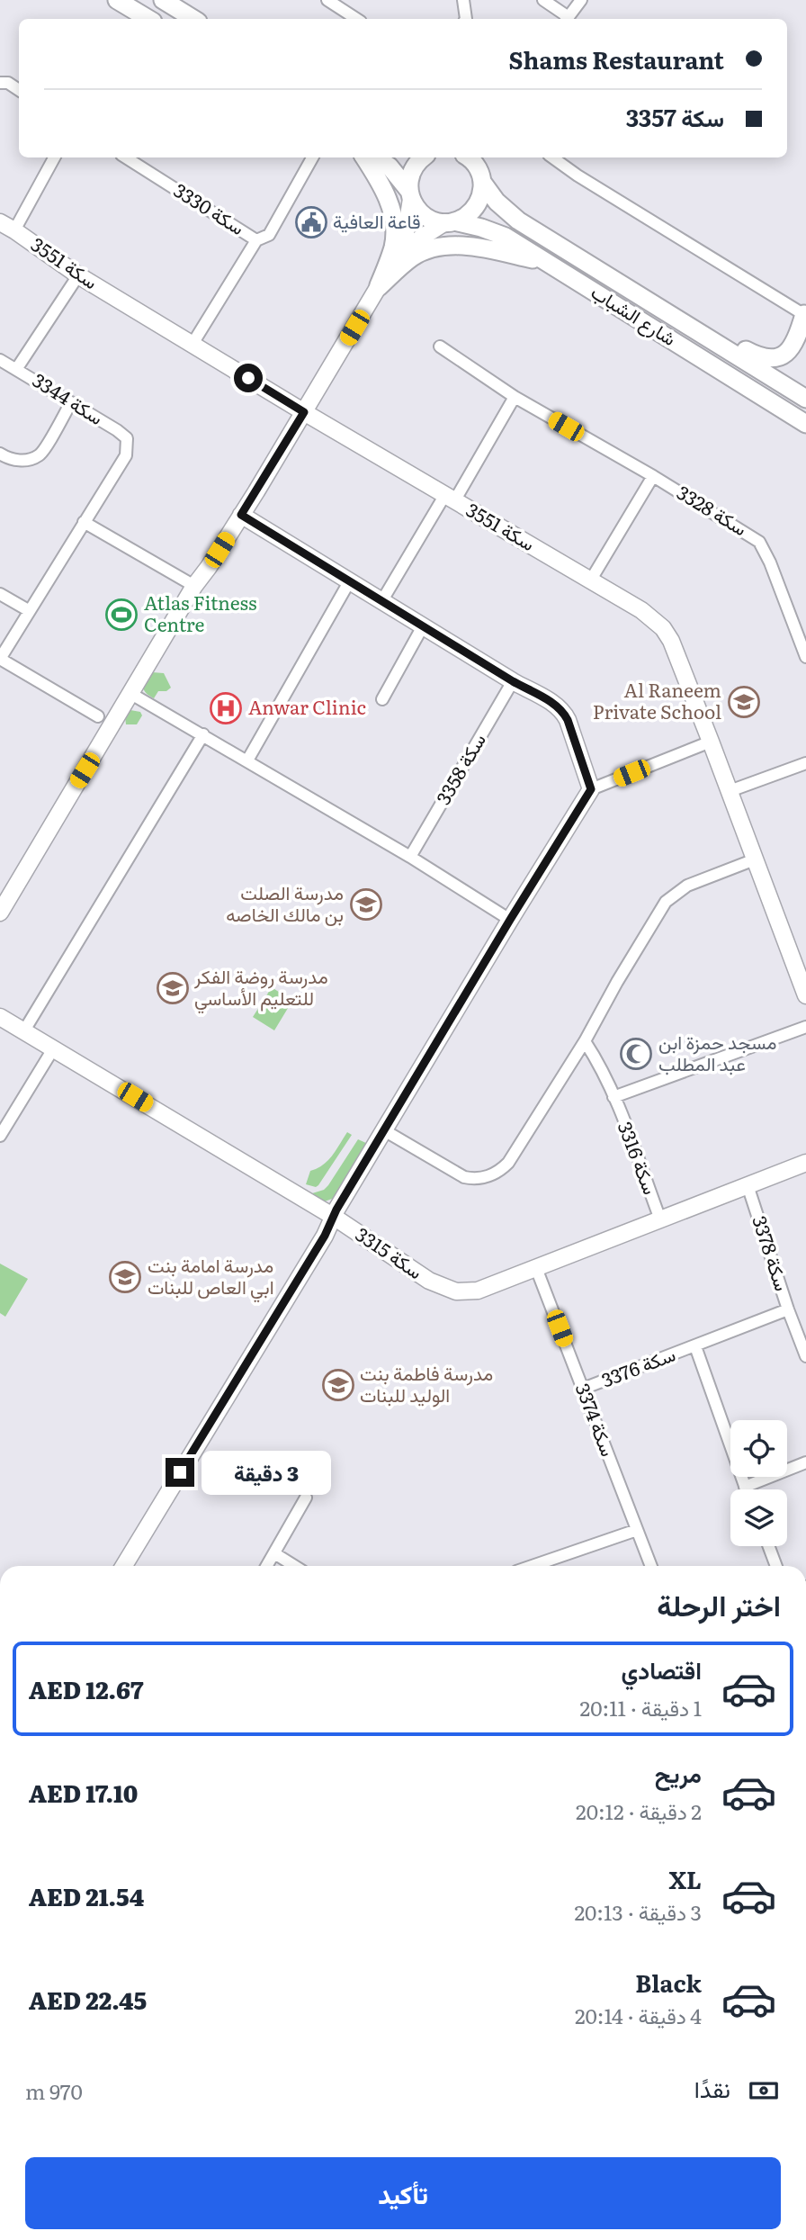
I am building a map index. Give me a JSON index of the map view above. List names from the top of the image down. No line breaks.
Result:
{"streets":{"main road":["شارع الشباب"],"street":["سكة 3330","سكة 3551","سكة 3344","سكة 3328","سكة 3358","سكة 3316","سكة 3315","سكة 3378","سكة 3376","سكة 3374"]},"crossings":[["سكة 3330","سكة 3551"],["سكة 3551","سكة 3344"],["سكة 3316","سكة 3315"],["سكة 3315","سكة 3378"],["سكة 3315","سكة 3374"],["سكة 3378","سكة 3376"],["سكة 3376","سكة 3374"]],"places":{"public building":["قاعة العافية"],"sports":["Atlas Fitness Centre"],"school or university":["Al Raneem Private School","مدرسة الصلت بن مالك الخاصه","مدرسة روضة الفكر للتعليم الأساسي","مدرسة امامة بنت ابي العاص للبنات","مدرسة فاطمة بنت الوليد للبنات"],"hospital":["Anwar Clinic"],"mosque":["مسجد حمزة ابن عبد المطلب"]},"page":{"banner":["Shams Restaurant","سكة 3357"],"bubble":"3 دقيقة","heading":"اختر الرحلة","list":[{"name":"اقتصادي","note":"1 دقيقة · 20:11","value":"AED 12.67"},{"name":"مريح","note":"2 دقيقة · 20:12","value":"AED 17.10"},{"name":"XL","note":"3 دقيقة · 20:13","value":"AED 21.54"},{"name":"Black","note":"4 دقيقة · 20:14","value":"AED 22.45"}],"pay":["نقدًا","970 m"],"buttons":"تأكيد"}}
